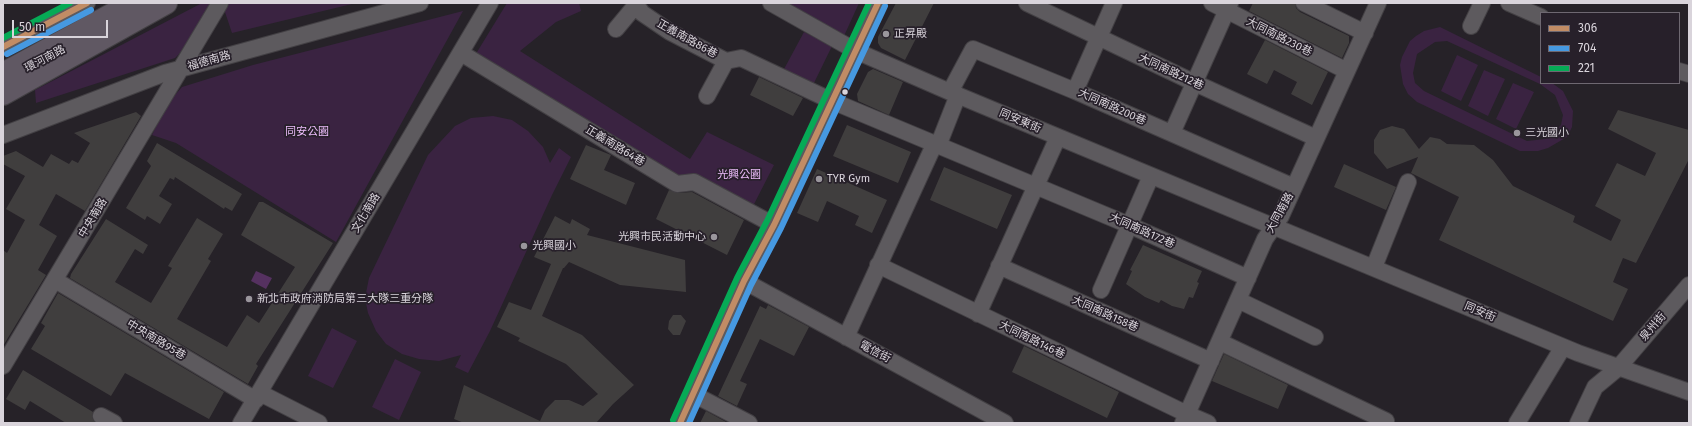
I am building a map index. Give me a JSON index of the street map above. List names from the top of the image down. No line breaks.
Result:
{"streets":{"street":["大同南路230巷","正義南路86巷","環河南路","福德南路","大同南路212巷","大同南路200巷","同安東街","正義南路64巷","文化南路","大同南路","中央南路","大同南路172巷","同安街","大同南路158巷","泉州街","中央南路95巷","大同南路146巷","電信街"]},"crossings":[["大同南路230巷","大同南路"],["正義南路86巷","大同南路172巷"],["福德南路","中央南路"],["大同南路212巷","大同南路"],["大同南路200巷","同安東街"],["大同南路200巷","大同南路"],["同安東街","大同南路"],["同安東街","同安街"],["正義南路64巷","文化南路"],["文化南路","中央南路95巷"],["大同南路","大同南路172巷"],["大同南路","同安街"],["大同南路","大同南路158巷"],["大同南路","大同南路146巷"],["中央南路","中央南路95巷"],["同安街","泉州街"]],"parks":["同安公園","光興公園"],"places":["正昇殿","三光國小","TYR Gym","光興市民活動中心","光興國小","新北市政府消防局第三大隊三重分隊"],"lines":["transit line 306","transit line 221","transit line 704"],"legend":["306","704","221"],"scale_bar":"50 m"}
